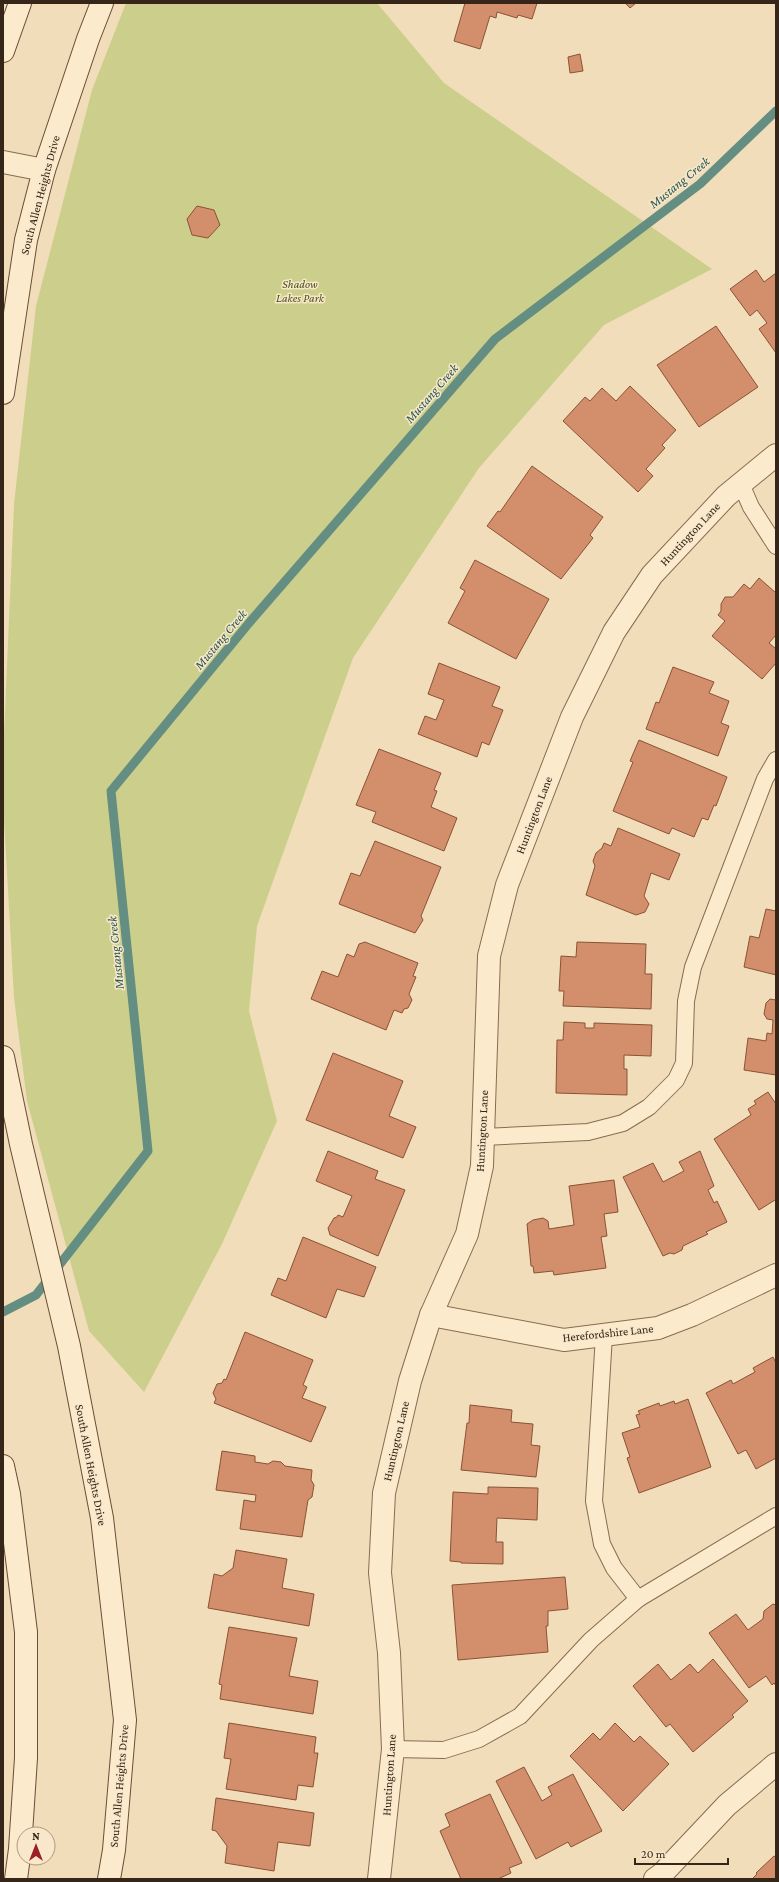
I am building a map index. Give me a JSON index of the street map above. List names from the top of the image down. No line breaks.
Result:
{"streets":{"street":["South Allen Heights Drive","Huntington Lane","Herefordshire Lane"]},"crossings":[["Huntington Lane","Herefordshire Lane"]],"water":["Mustang Creek"],"parks":["Shadow Lakes Park"],"scale_bar":"20 m","north":"top"}
